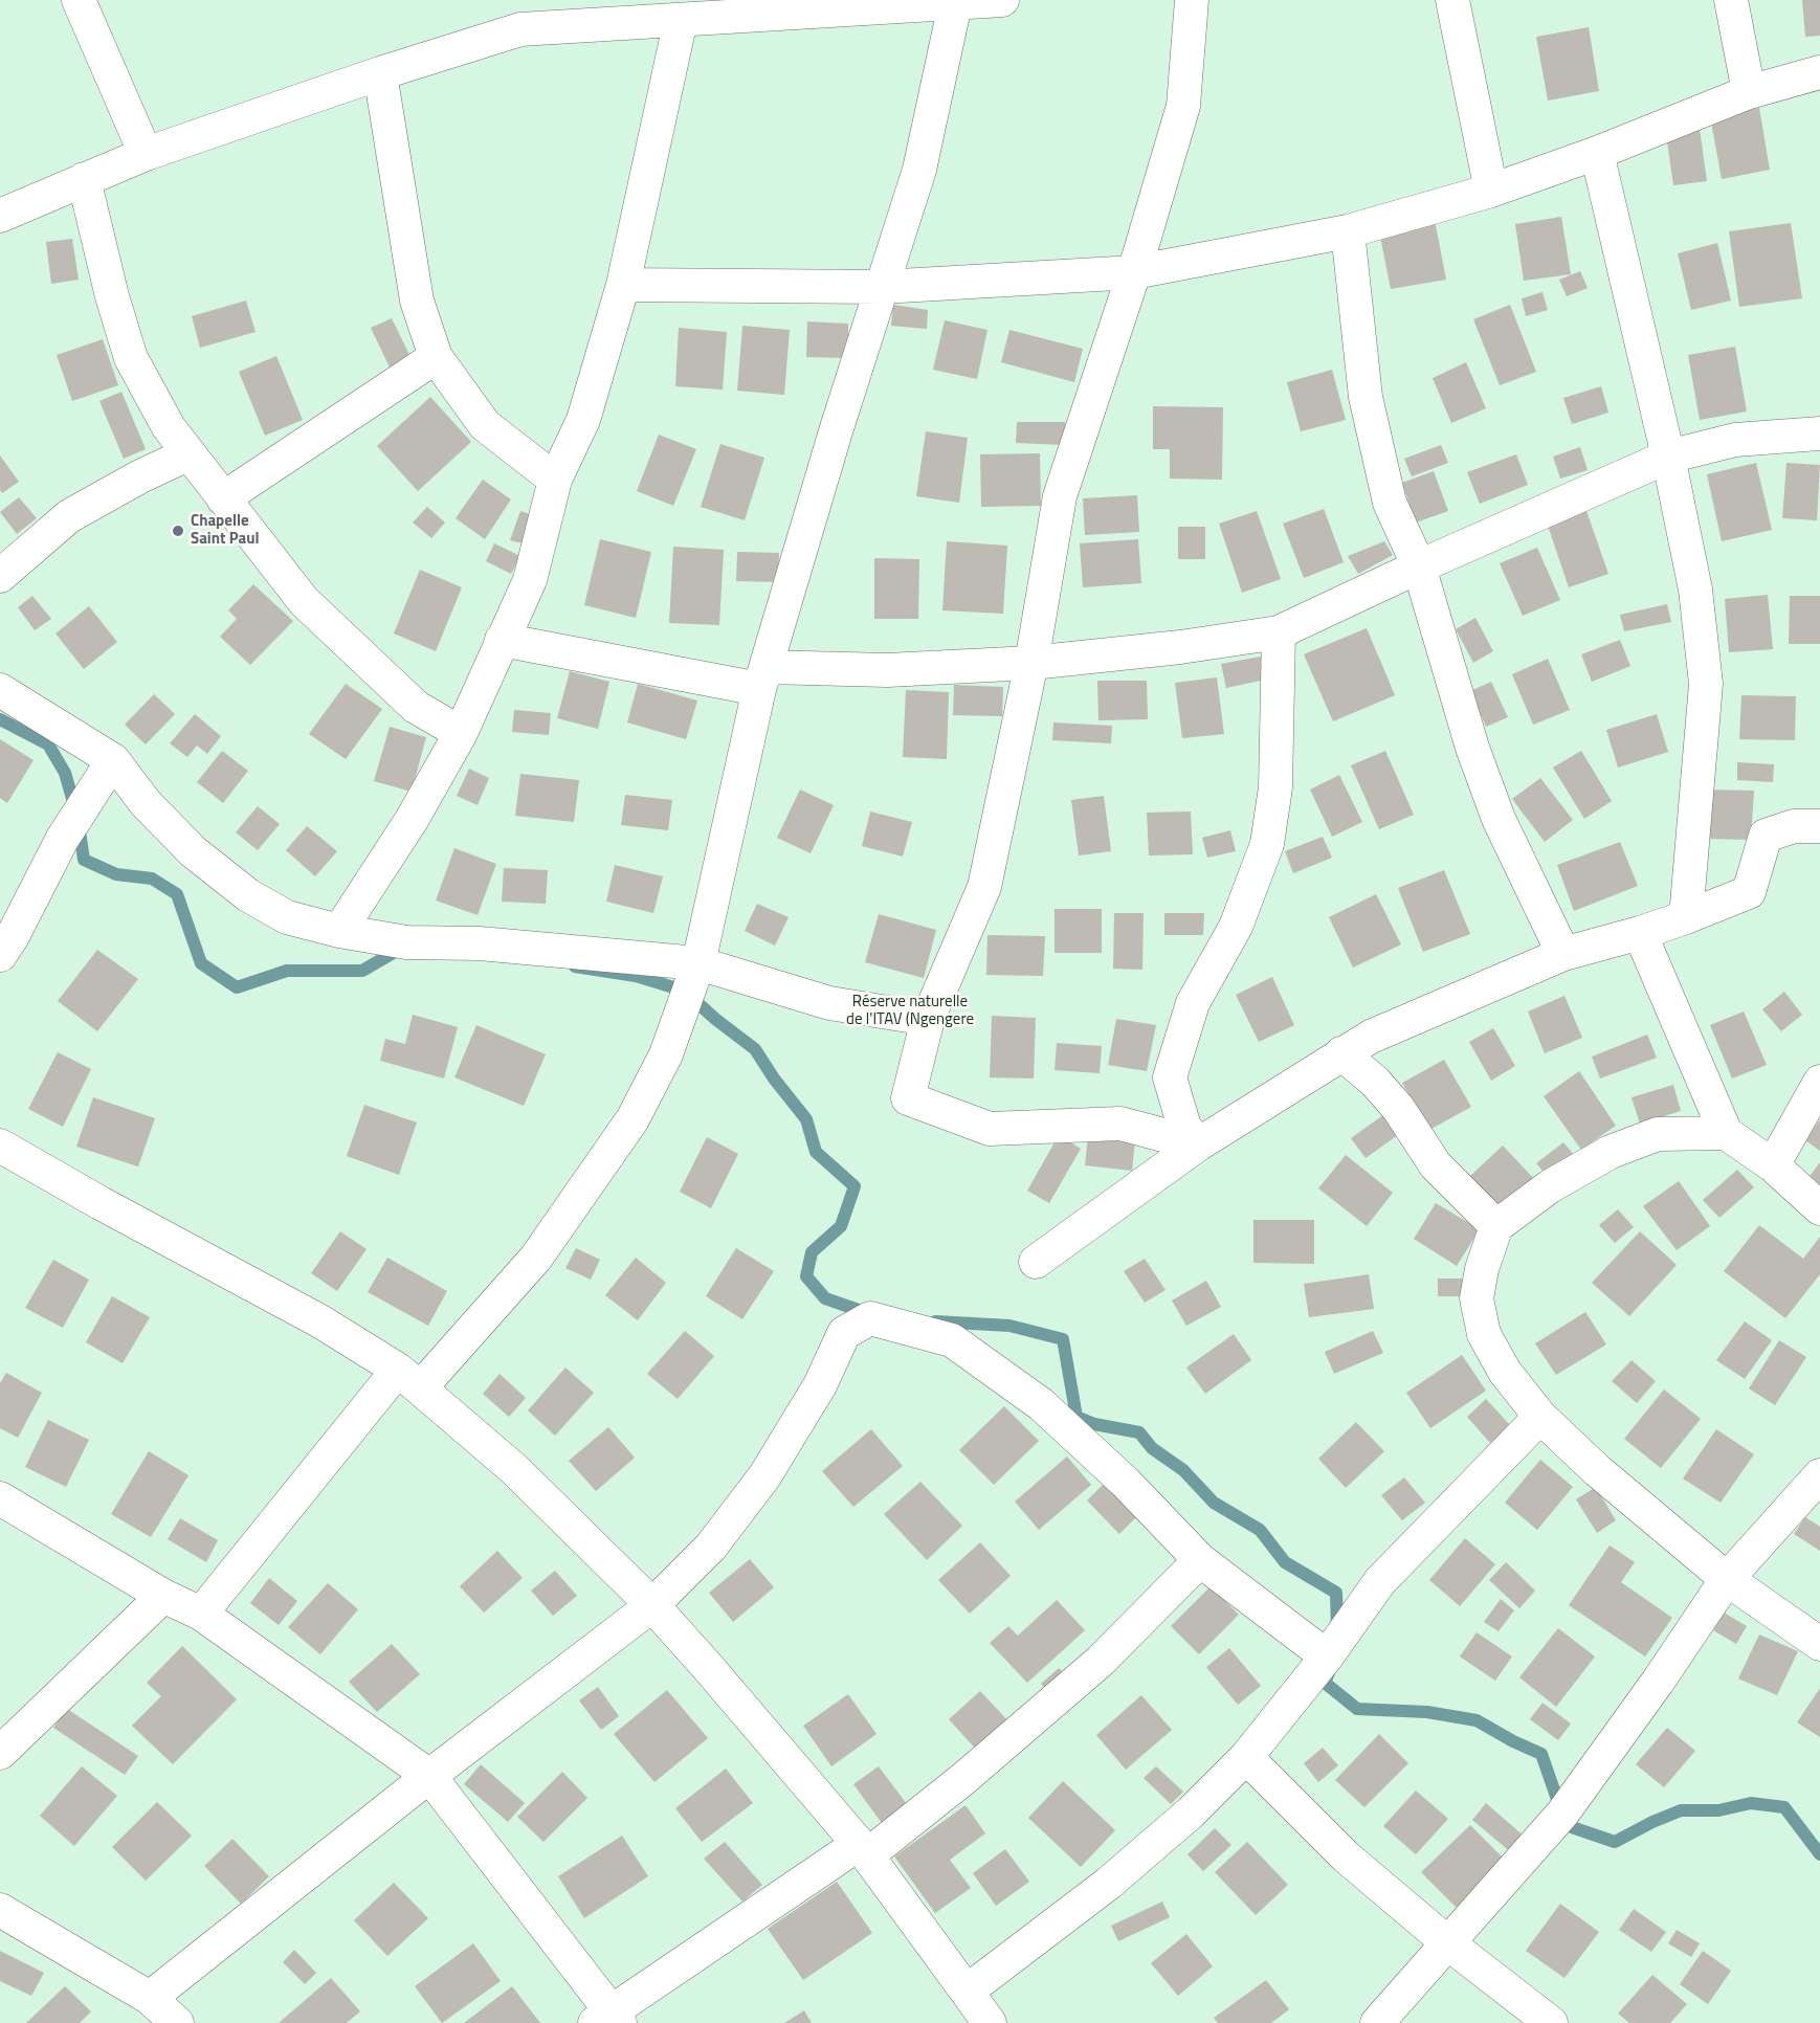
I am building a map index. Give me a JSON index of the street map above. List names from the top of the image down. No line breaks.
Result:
{"parks":["Réserve naturelle de l'ITAV (Ngengere"],"places":["Chapelle Saint Paul"]}
